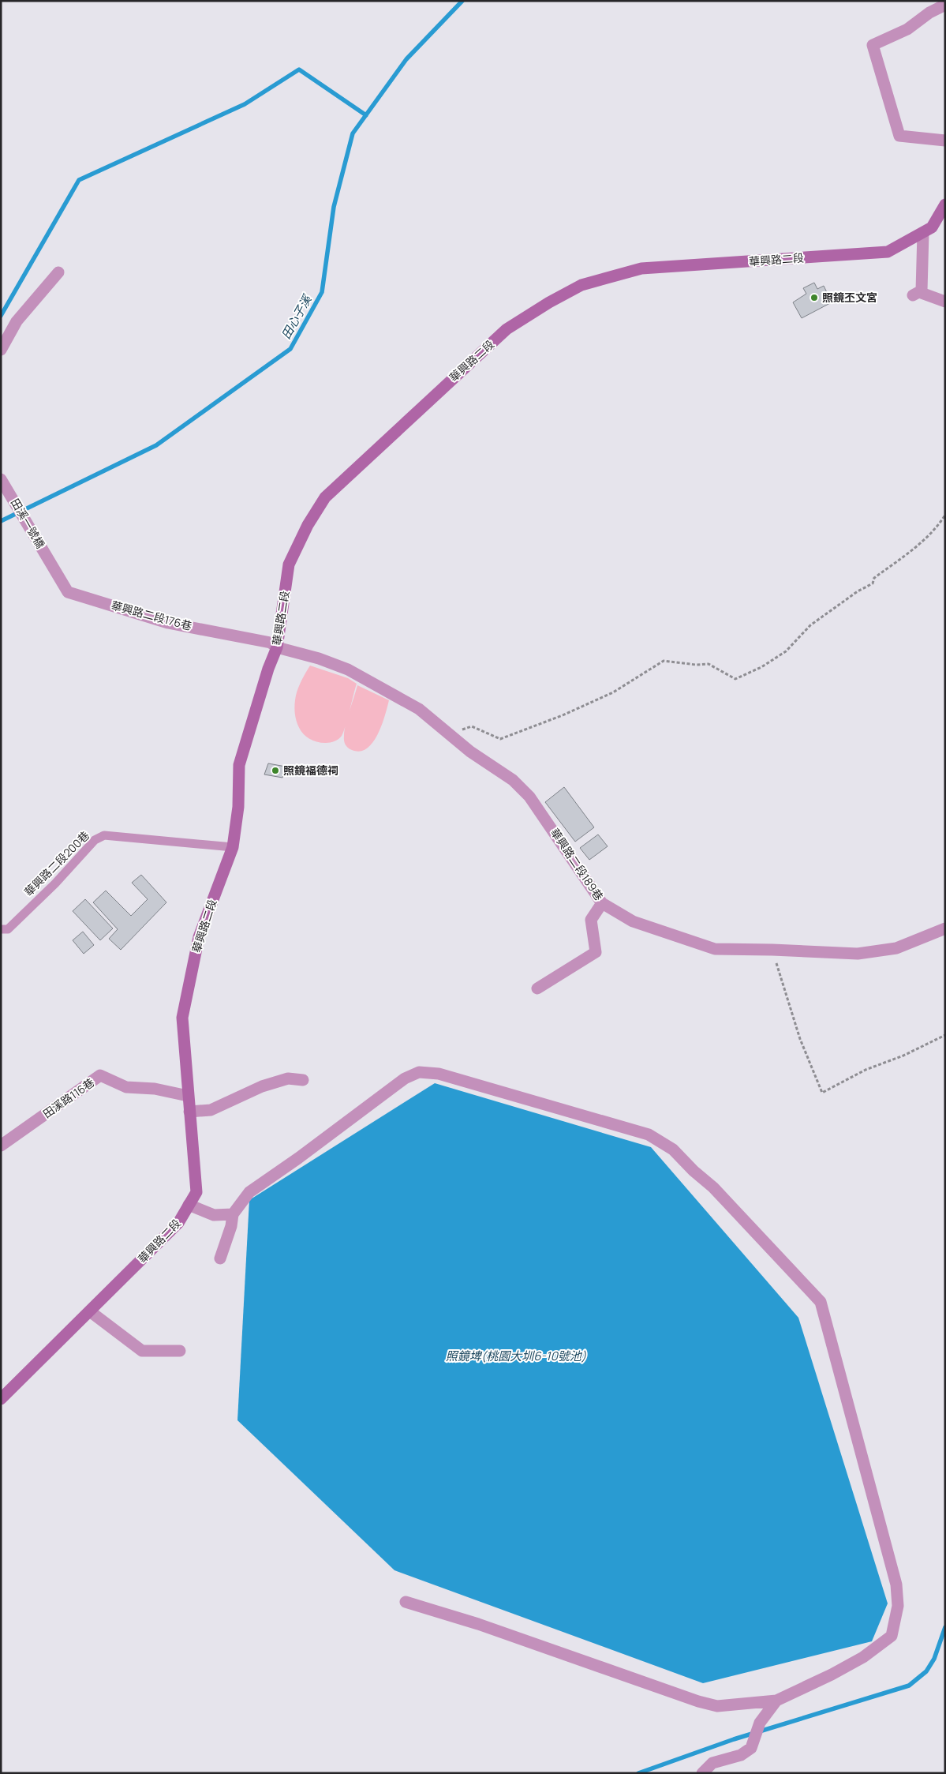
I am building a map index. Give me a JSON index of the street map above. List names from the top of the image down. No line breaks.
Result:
{"streets":{"street":["華興路二段","田溪一號橋","華興路二段176巷","華興路二段189巷","田溪路116巷"],"lane":["華興路二段200巷"]},"crossings":[["華興路二段","華興路二段176巷"],["華興路二段","華興路二段200巷"],["華興路二段","華興路二段189巷"],["華興路二段","田溪路116巷"],["田溪一號橋","華興路二段176巷"],["華興路二段176巷","華興路二段189巷"]],"water":["田心子溪","照鏡埤(桃園大圳6-10號池)"],"places":["照鏡丕文宮","照鏡福德祠"]}
